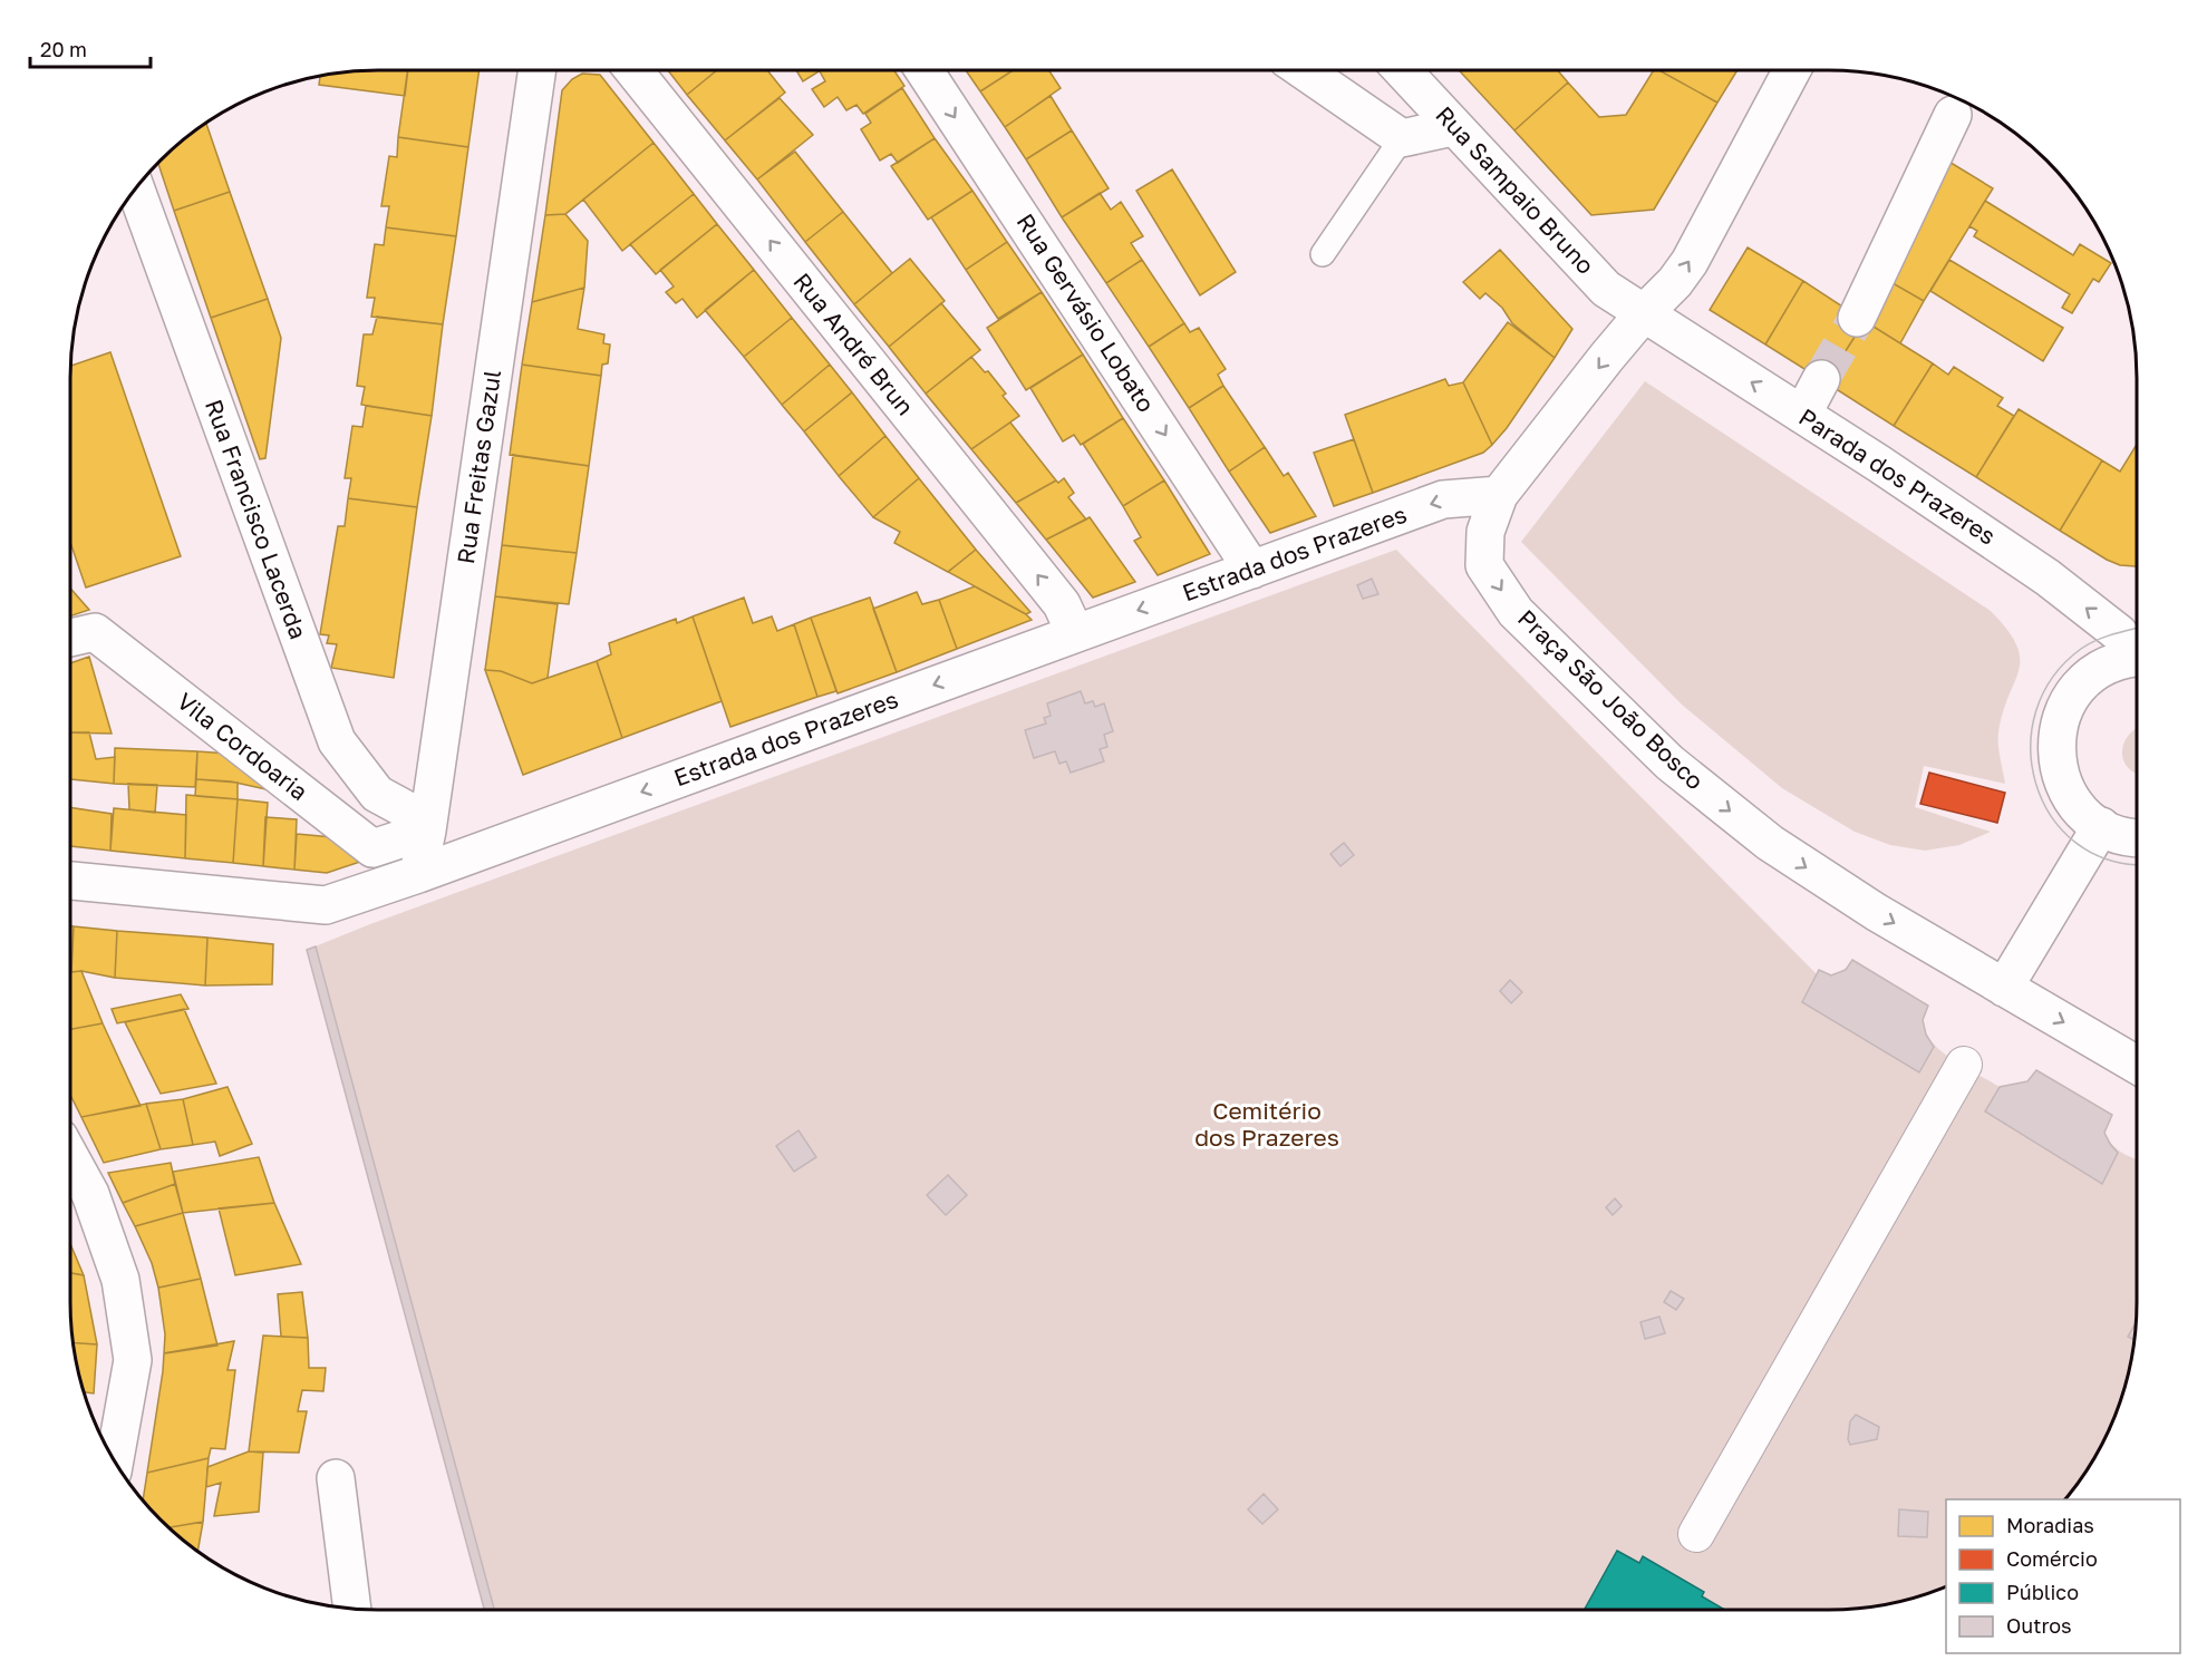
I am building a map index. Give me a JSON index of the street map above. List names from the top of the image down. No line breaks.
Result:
{"streets":{"street":["Rua Sampaio Bruno","Rua Gervásio Lobato","Rua André Brun","Rua Freitas Gazul","Parada dos Prazeres","Rua Francisco Lacerda","Estrada dos Prazeres","Praça São João Bosco","Vila Cordoaria"]},"crossings":[["Rua Sampaio Bruno","Parada dos Prazeres"],["Rua Sampaio Bruno","Praça São João Bosco"],["Rua Gervásio Lobato","Estrada dos Prazeres"],["Rua André Brun","Estrada dos Prazeres"],["Rua Freitas Gazul","Rua Francisco Lacerda"],["Rua Freitas Gazul","Estrada dos Prazeres"],["Rua Freitas Gazul","Vila Cordoaria"],["Parada dos Prazeres","Praça São João Bosco"],["Rua Francisco Lacerda","Vila Cordoaria"],["Estrada dos Prazeres","Praça São João Bosco"]],"one_way":["Rua Gervásio Lobato","Rua André Brun","Parada dos Prazeres","Estrada dos Prazeres"],"parks":["Cemitério dos Prazeres"],"legend":["Moradias","Comércio","Público","Outros"],"scale_bar":"20 m"}
